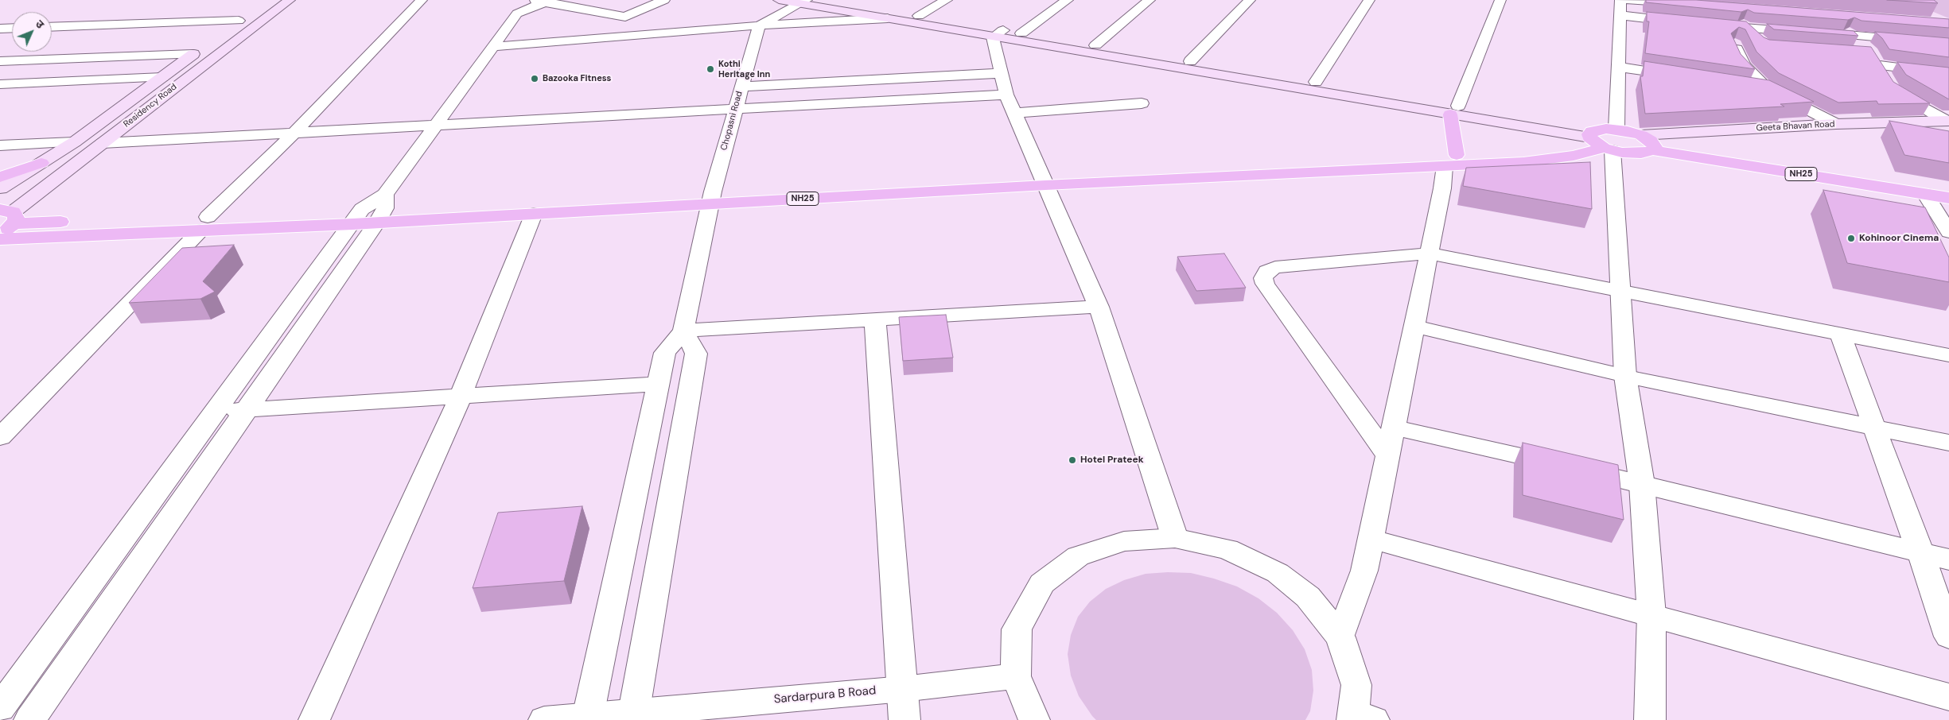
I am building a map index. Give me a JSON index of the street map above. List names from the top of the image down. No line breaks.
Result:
{"streets":{"main road":["Residency Road","Geeta Bhavan Road","NH25"],"street":["Chopasni Road","Sardarpura B Road"]},"crossings":[["Residency Road","NH25"],["Chopasni Road","NH25"],["Geeta Bhavan Road","NH25"]],"places":["Kothi Heritage Inn","Bazooka Fitness","Kohinoor Cinema","Hotel Prateek"],"north":"top right"}
